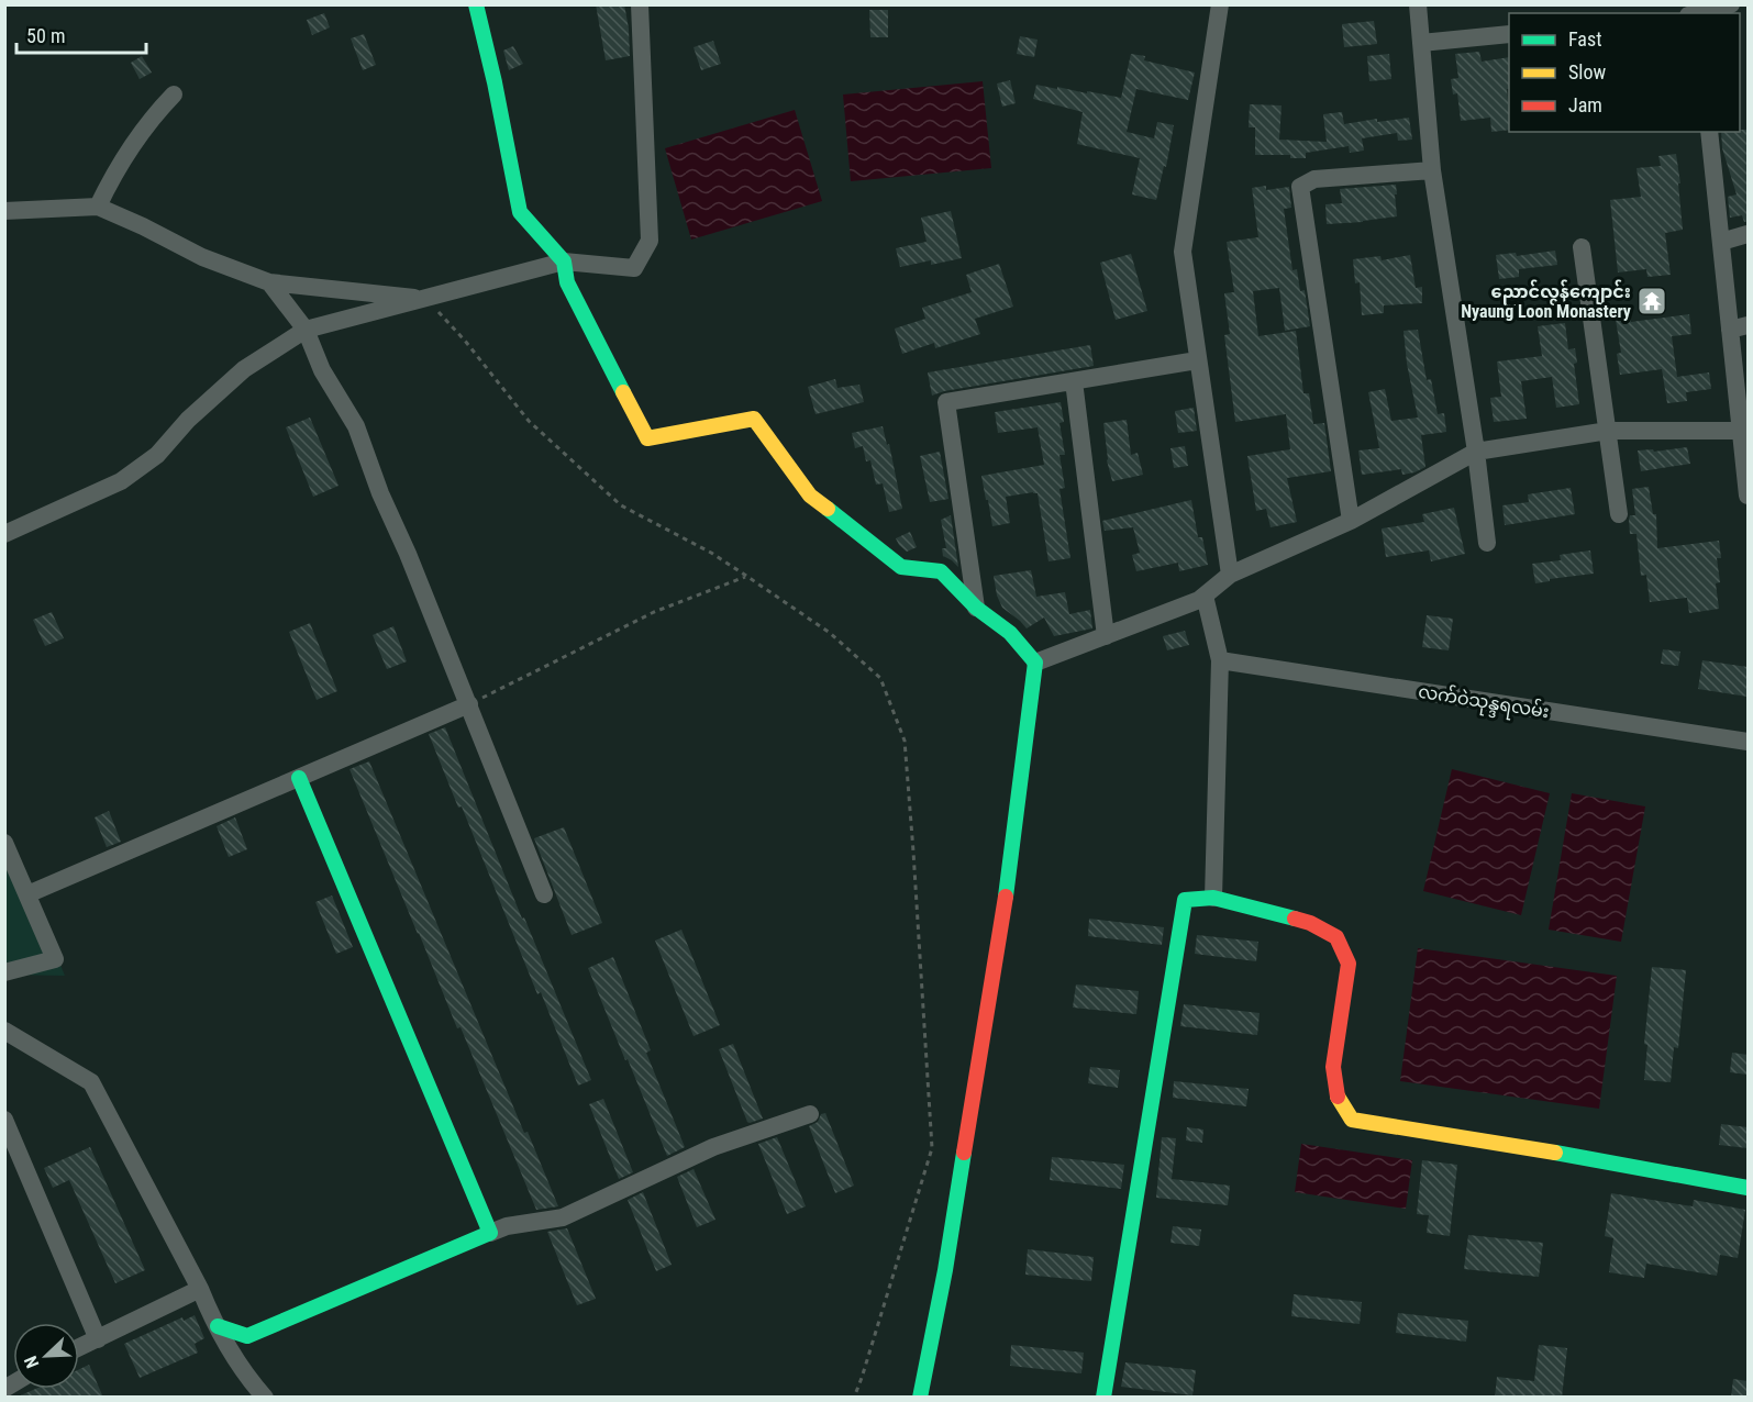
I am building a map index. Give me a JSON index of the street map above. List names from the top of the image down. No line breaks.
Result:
{"streets":{"street":["လက်ဝဲသုန္ဒရလမ်း"]},"places":{"temple":["ညောင်လွန်ကျောင်း Nyaung Loon Monastery"]},"legend":["Fast","Slow","Jam"],"scale_bar":"50 m","north":"bottom left"}
